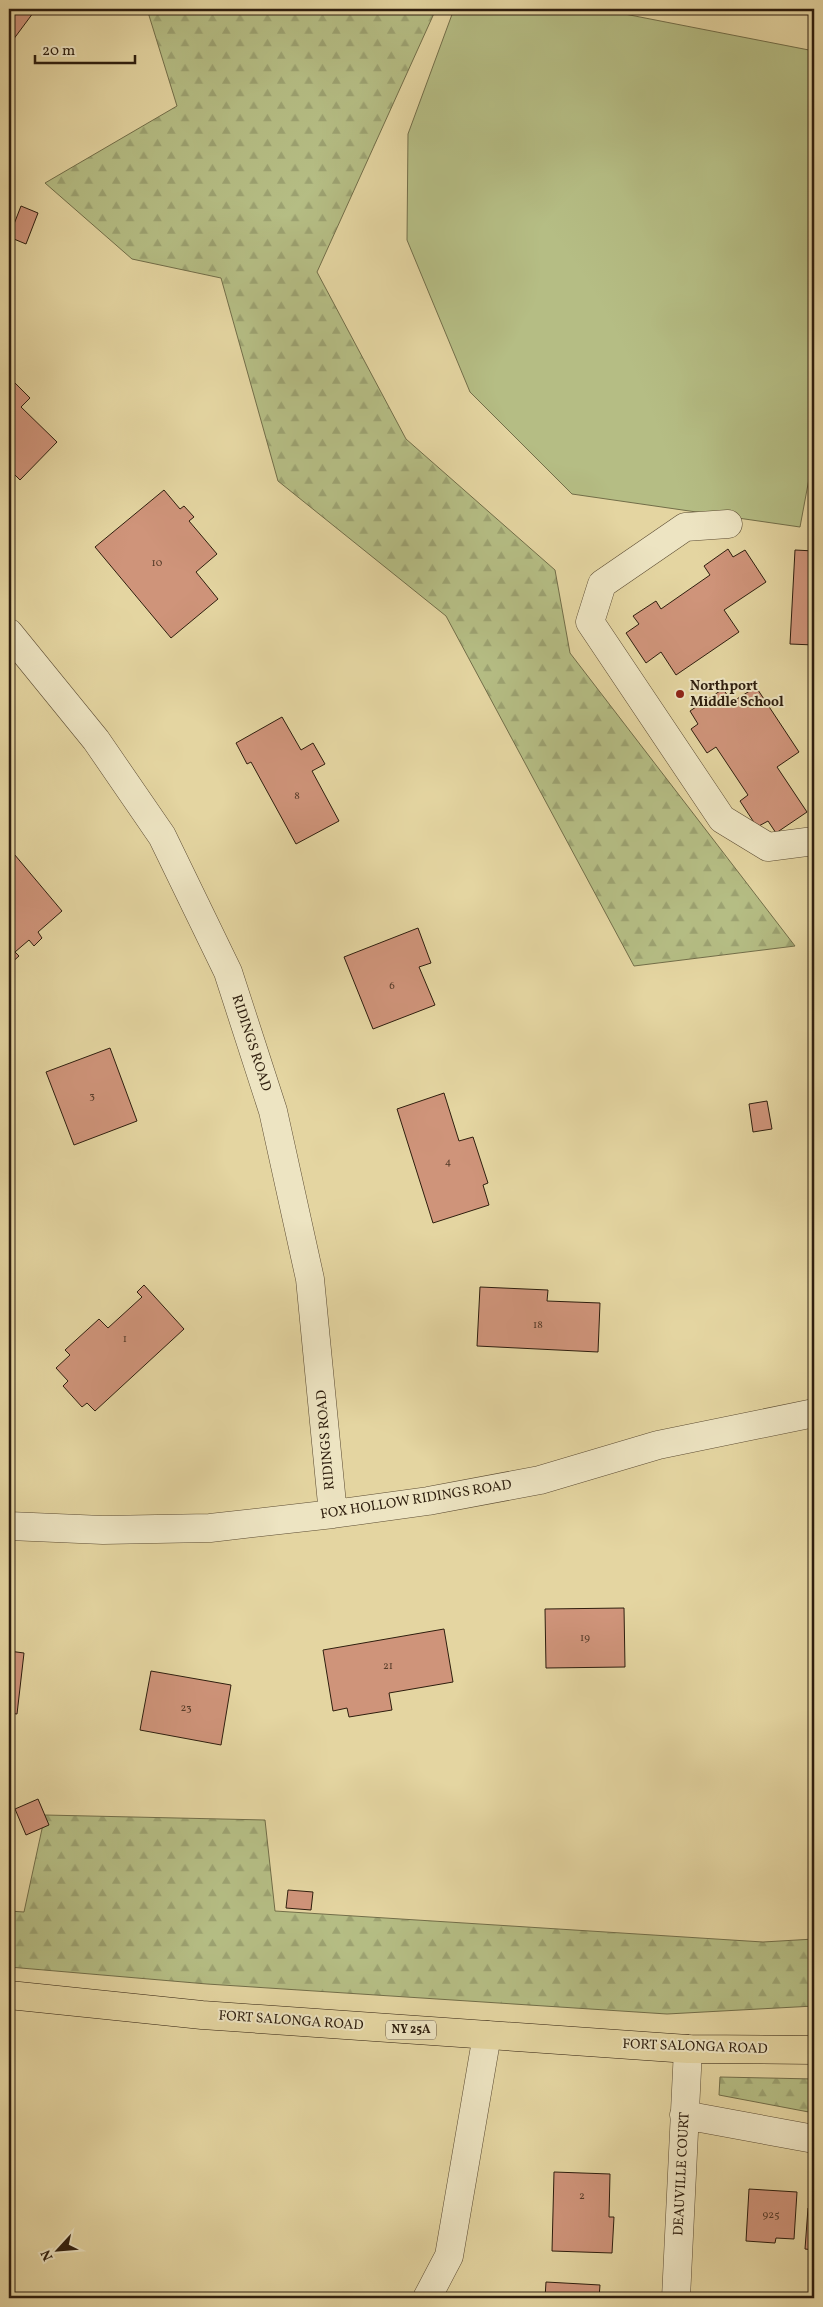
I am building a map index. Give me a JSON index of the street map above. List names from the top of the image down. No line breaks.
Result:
{"streets":{"main road":["FORT SALONGA ROAD","NY 25A"],"street":["RIDINGS ROAD","FOX HOLLOW RIDINGS ROAD","DEAUVILLE COURT"]},"crossings":[["RIDINGS ROAD","FOX HOLLOW RIDINGS ROAD"],["FORT SALONGA ROAD","DEAUVILLE COURT"]],"places":["Northport Middle School"],"house_numbers":["10","8","6","3","4","18","1","19","21","23","2","925"],"scale_bar":"20 m","north":"bottom left"}
